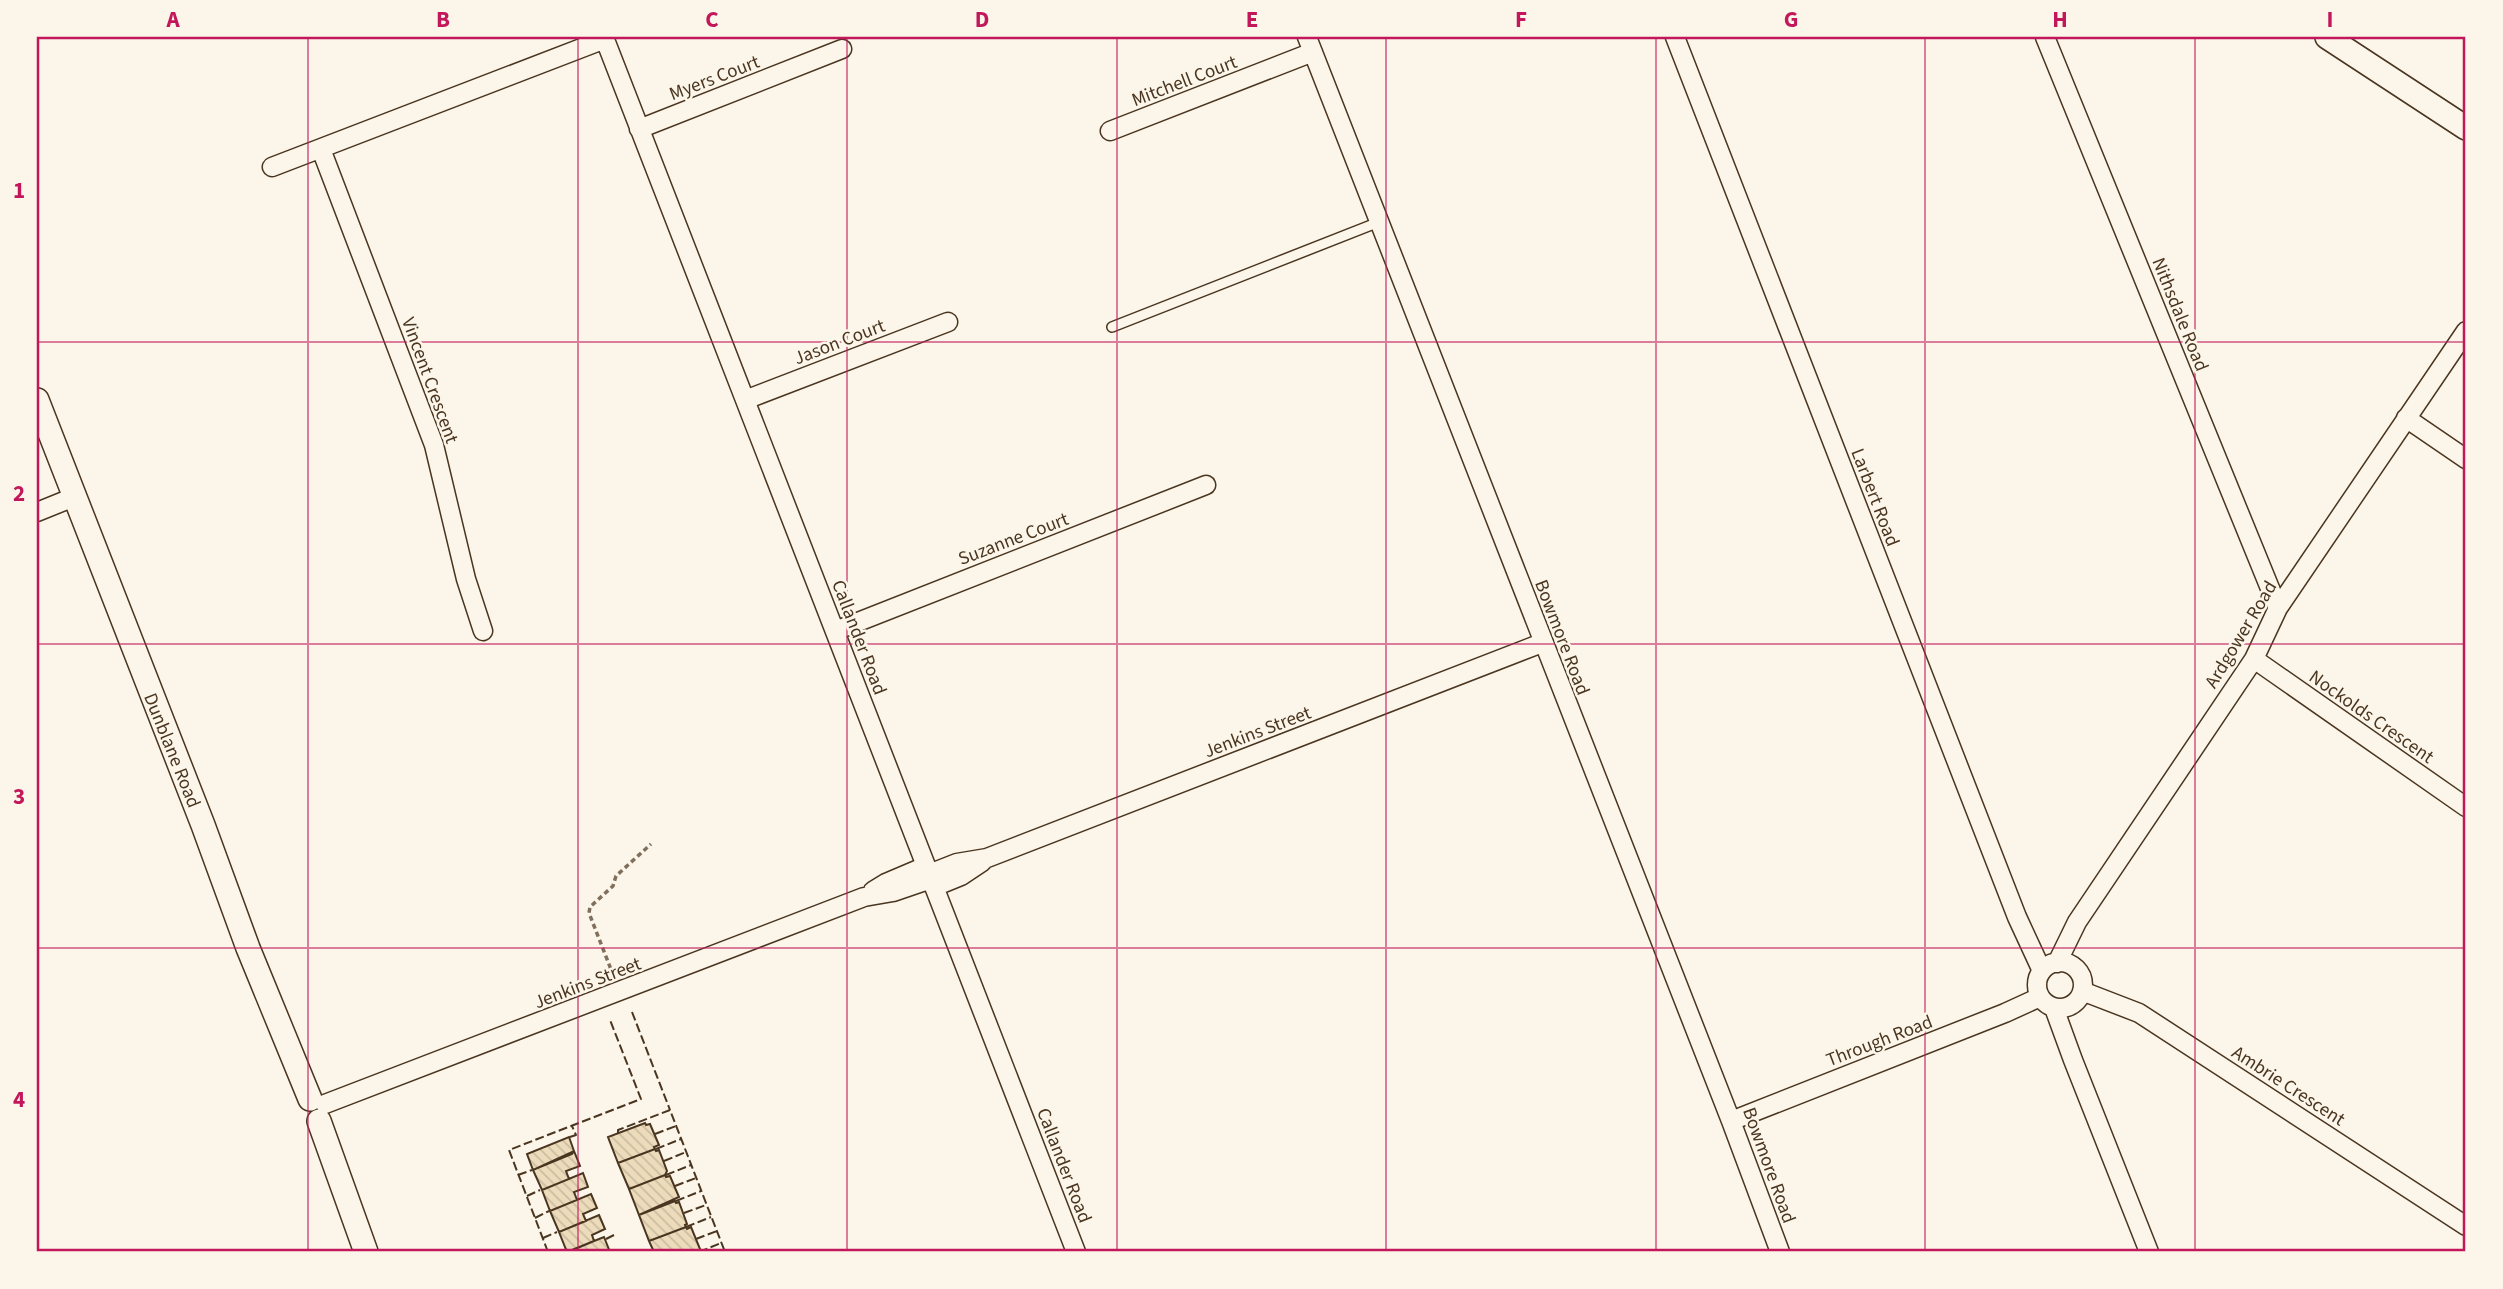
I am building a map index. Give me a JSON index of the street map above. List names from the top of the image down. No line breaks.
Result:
{"streets":{"street":["Myers Court","Mitchell Court","Nithsdale Road","Jason Court","Vincent Crescent","Larbert Road","Suzanne Court","Ardgower Road","Callander Road","Bowmore Road","Nockolds Crescent","Jenkins Street","Dunblane Road","Through Road","Ambrie Crescent"]},"crossings":[["Myers Court","Callander Road"],["Mitchell Court","Bowmore Road"],["Nithsdale Road","Ardgower Road"],["Jason Court","Callander Road"],["Larbert Road","Ardgower Road"],["Larbert Road","Through Road"],["Larbert Road","Ambrie Crescent"],["Suzanne Court","Callander Road"],["Ardgower Road","Nockolds Crescent"],["Ardgower Road","Through Road"],["Ardgower Road","Ambrie Crescent"],["Callander Road","Jenkins Street"],["Bowmore Road","Jenkins Street"],["Bowmore Road","Through Road"],["Jenkins Street","Dunblane Road"],["Through Road","Ambrie Crescent"]],"grid":{"columns":["A","B","C","D","E","F","G","H","I"],"rows":["1","2","3","4"]}}
